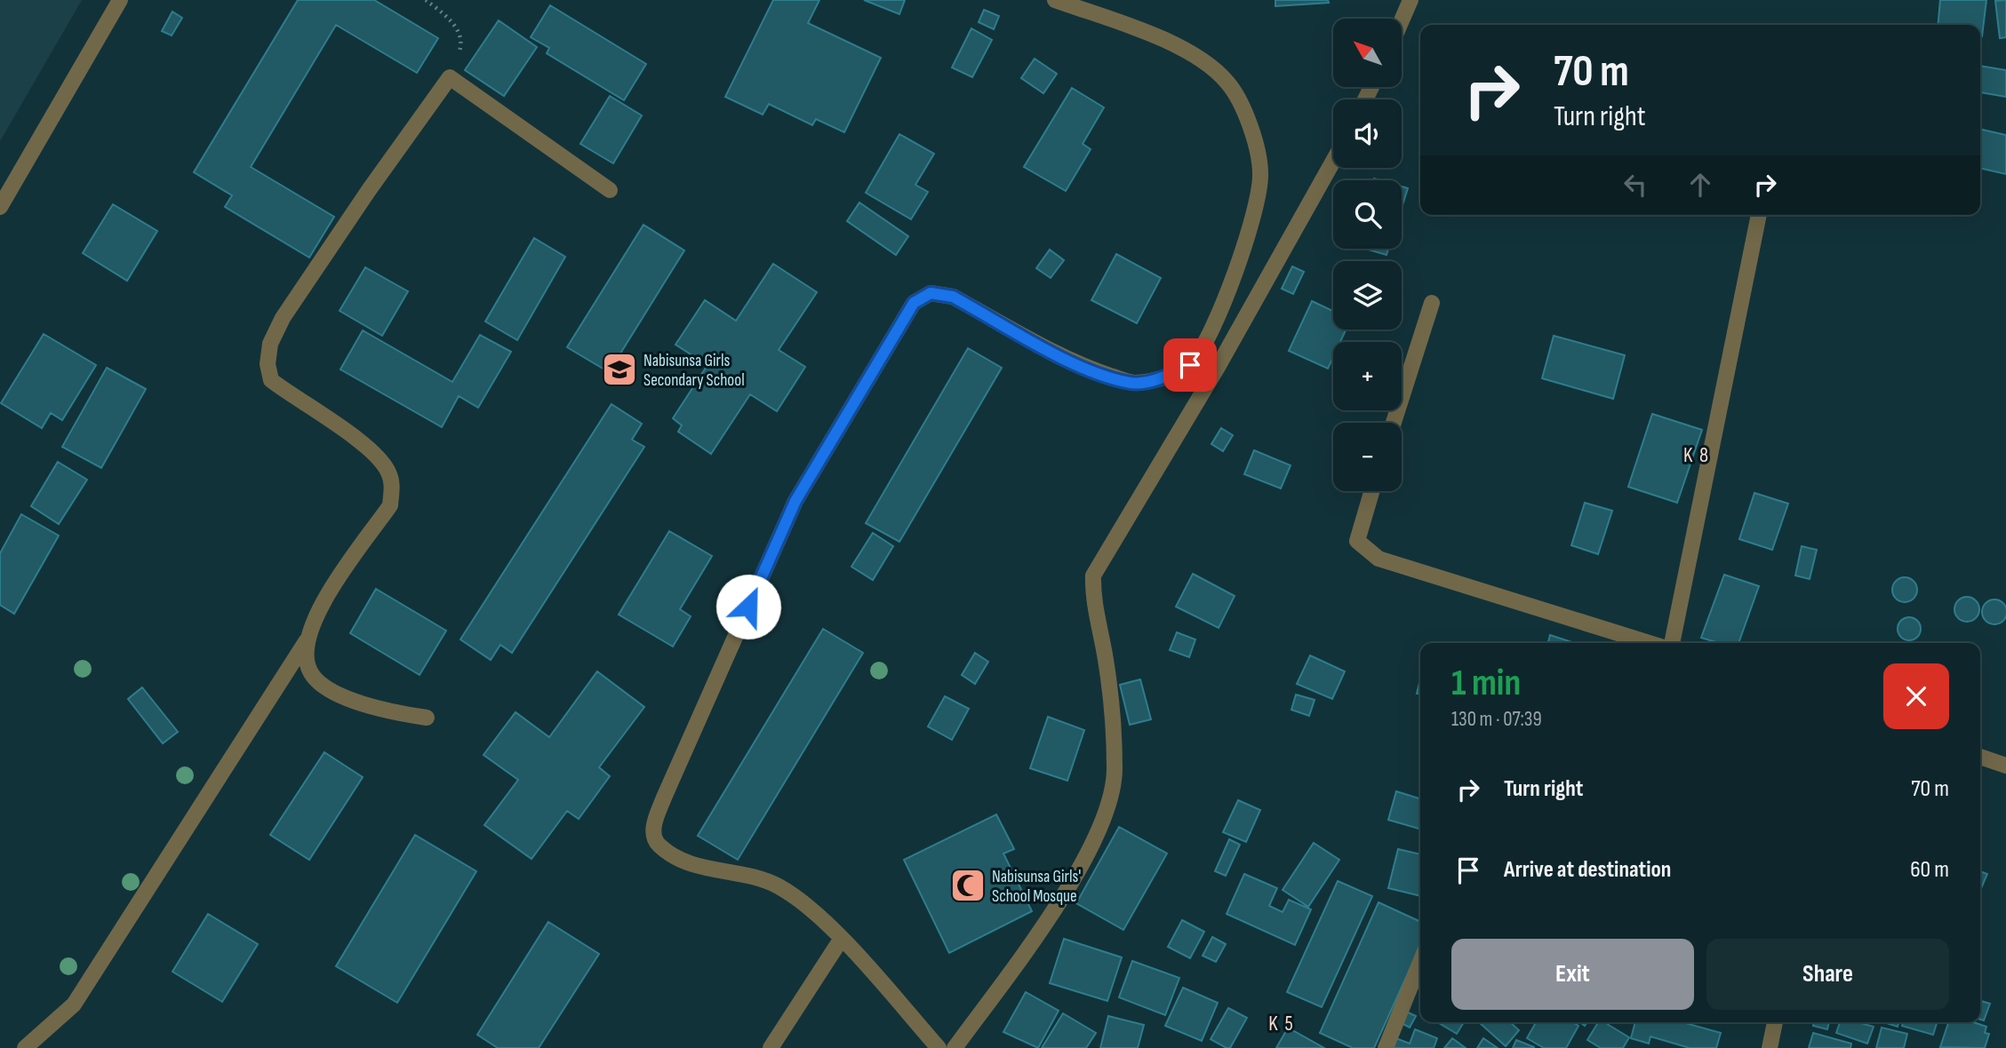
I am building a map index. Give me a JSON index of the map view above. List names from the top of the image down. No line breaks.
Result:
{"districts":["K 8","K 5"],"places":{"school or university":["Nabisunsa Girls Secondary School"],"mosque":["Nabisunsa Girls' School Mosque"]},"north":"top left","page":{"map_buttons":["+","−"],"turn":["70 m","Turn right"],"heading":["1 min","130 m · 07:39"],"list":[{"name":"Turn right","value":"70 m"},{"name":"Arrive at destination","value":"60 m"}],"buttons":["Exit","Share"]}}
